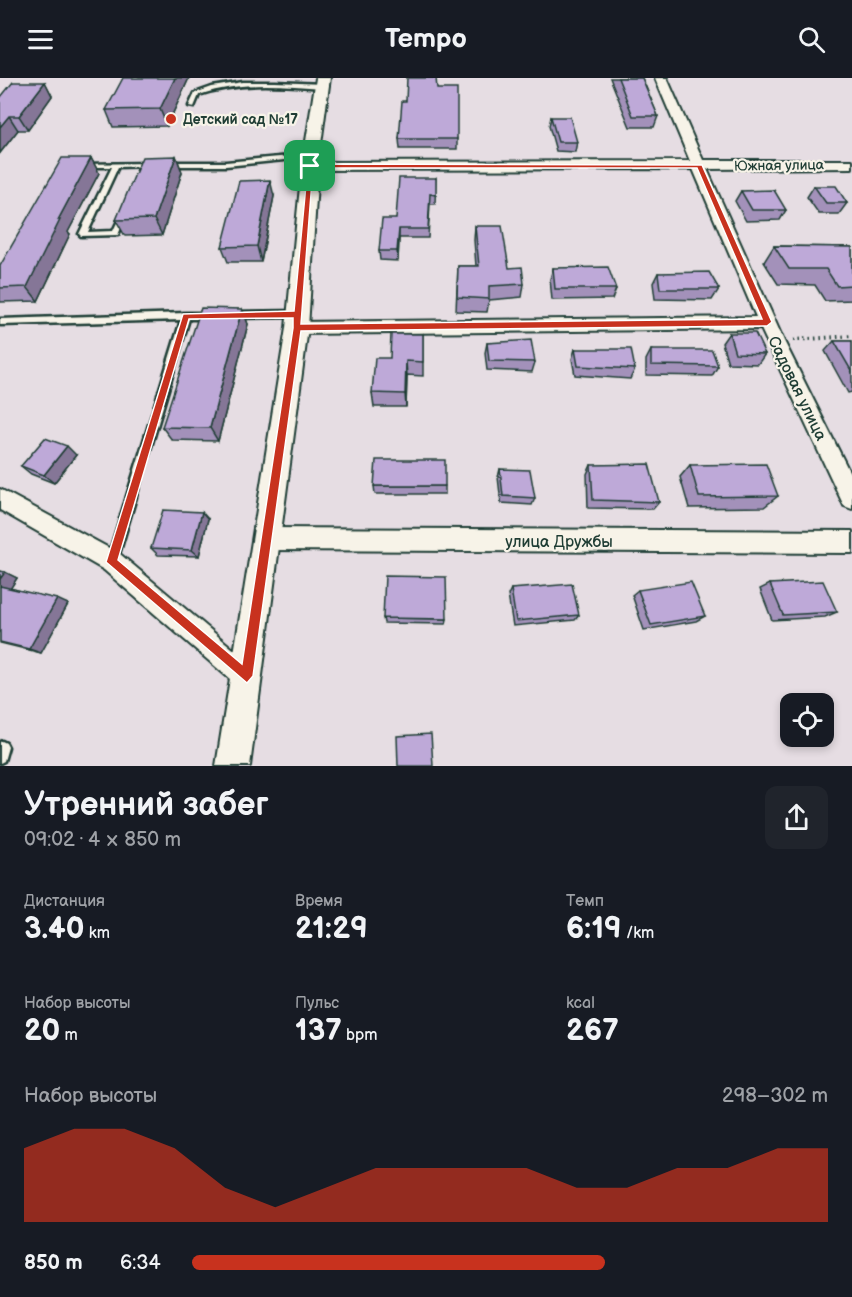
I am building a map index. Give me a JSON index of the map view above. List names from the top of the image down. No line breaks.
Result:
{"streets":{"street":["Южная улица","Садовая улица","улица Дружбы"]},"crossings":[["Южная улица","Садовая улица"]],"places":["Детский сад №17"],"page":{"header":"Tempo","heading":["Утренний забег","09:02 · 4 × 850 m"],"stats":[["Дистанция","3.40 km"],["Время","21:29"],["Темп","6:19 /km"],["Набор высоты","20 m"],["Пульс","137 bpm"],["kcal","267"]],"chart":["Набор высоты","298–302 m"],"list":[{"name":"850 m","note":"6:34"}]}}
